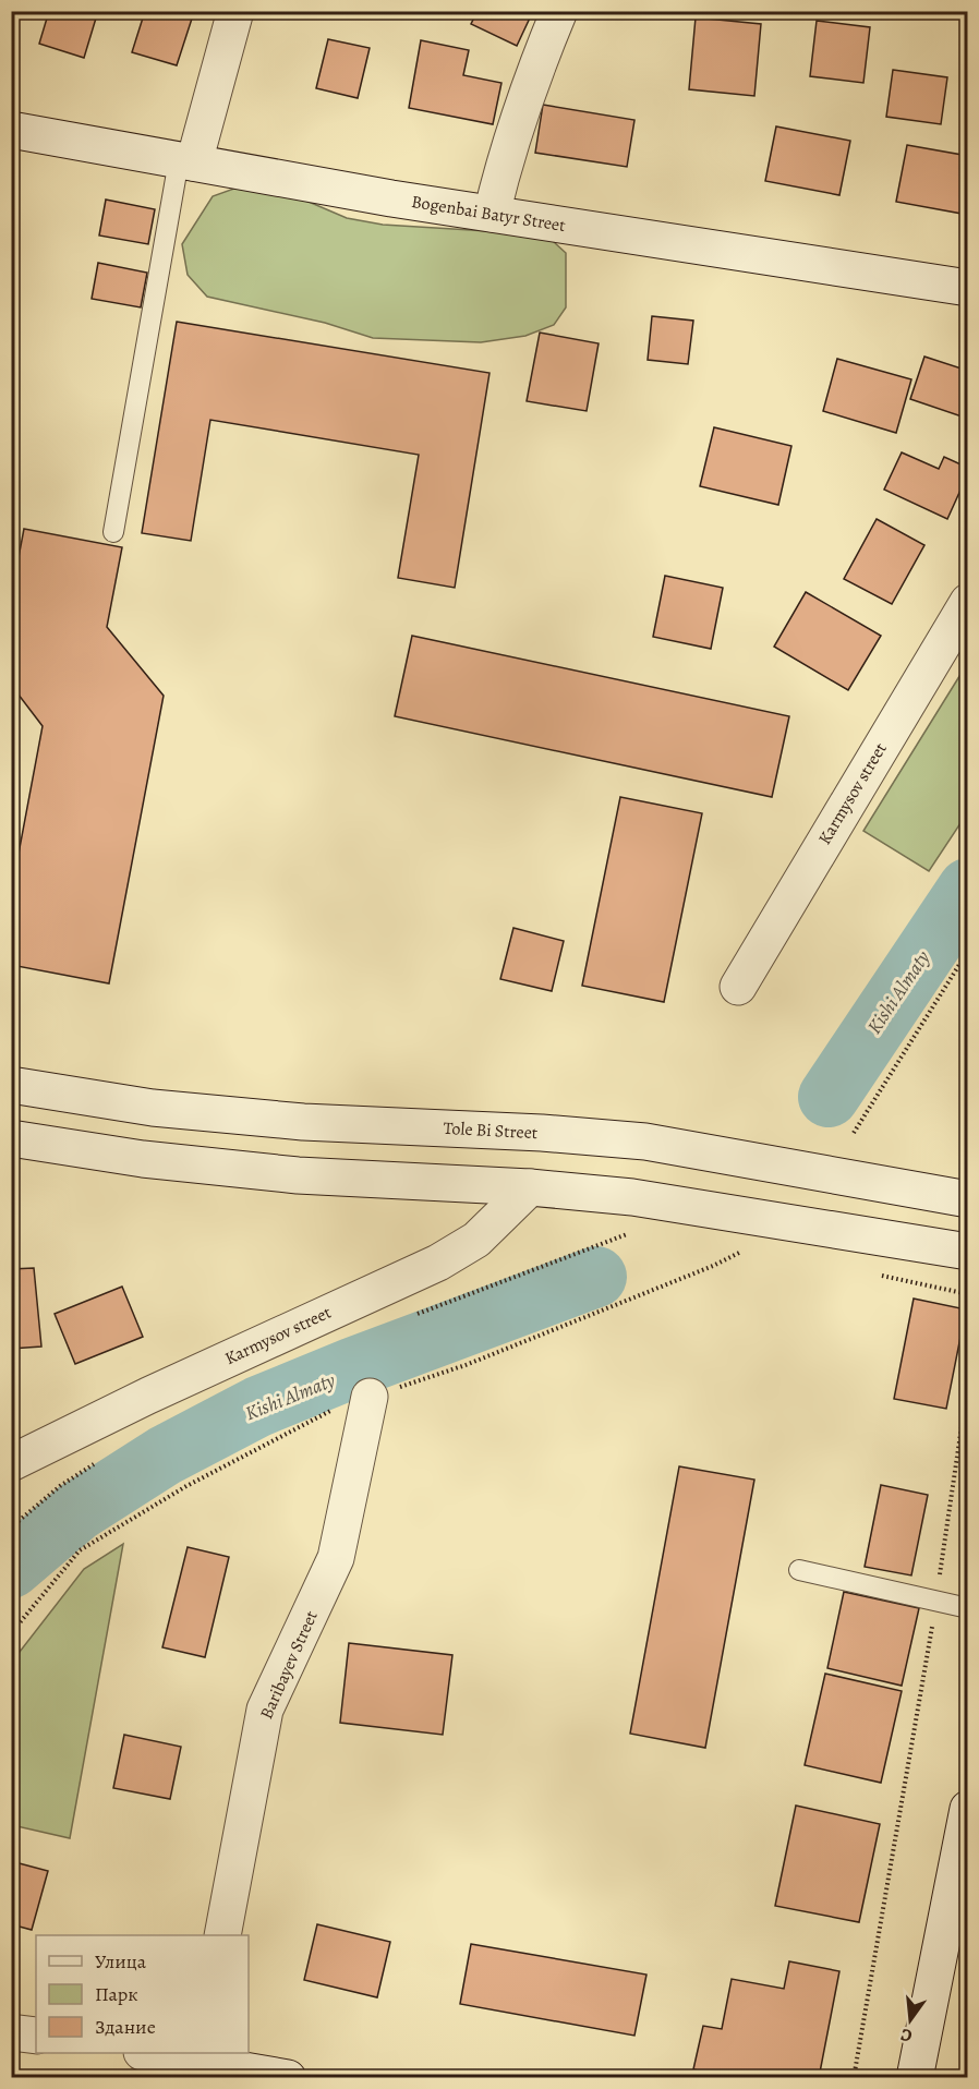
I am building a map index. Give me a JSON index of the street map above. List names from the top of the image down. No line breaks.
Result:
{"streets":{"street":["Bogenbai Batyr Street","Karmysov street","Tole Bi Street","Baribayev Street"]},"water":["Kіshі Almaty"],"legend":["Улица","Парк","Здание"],"north":"bottom"}
